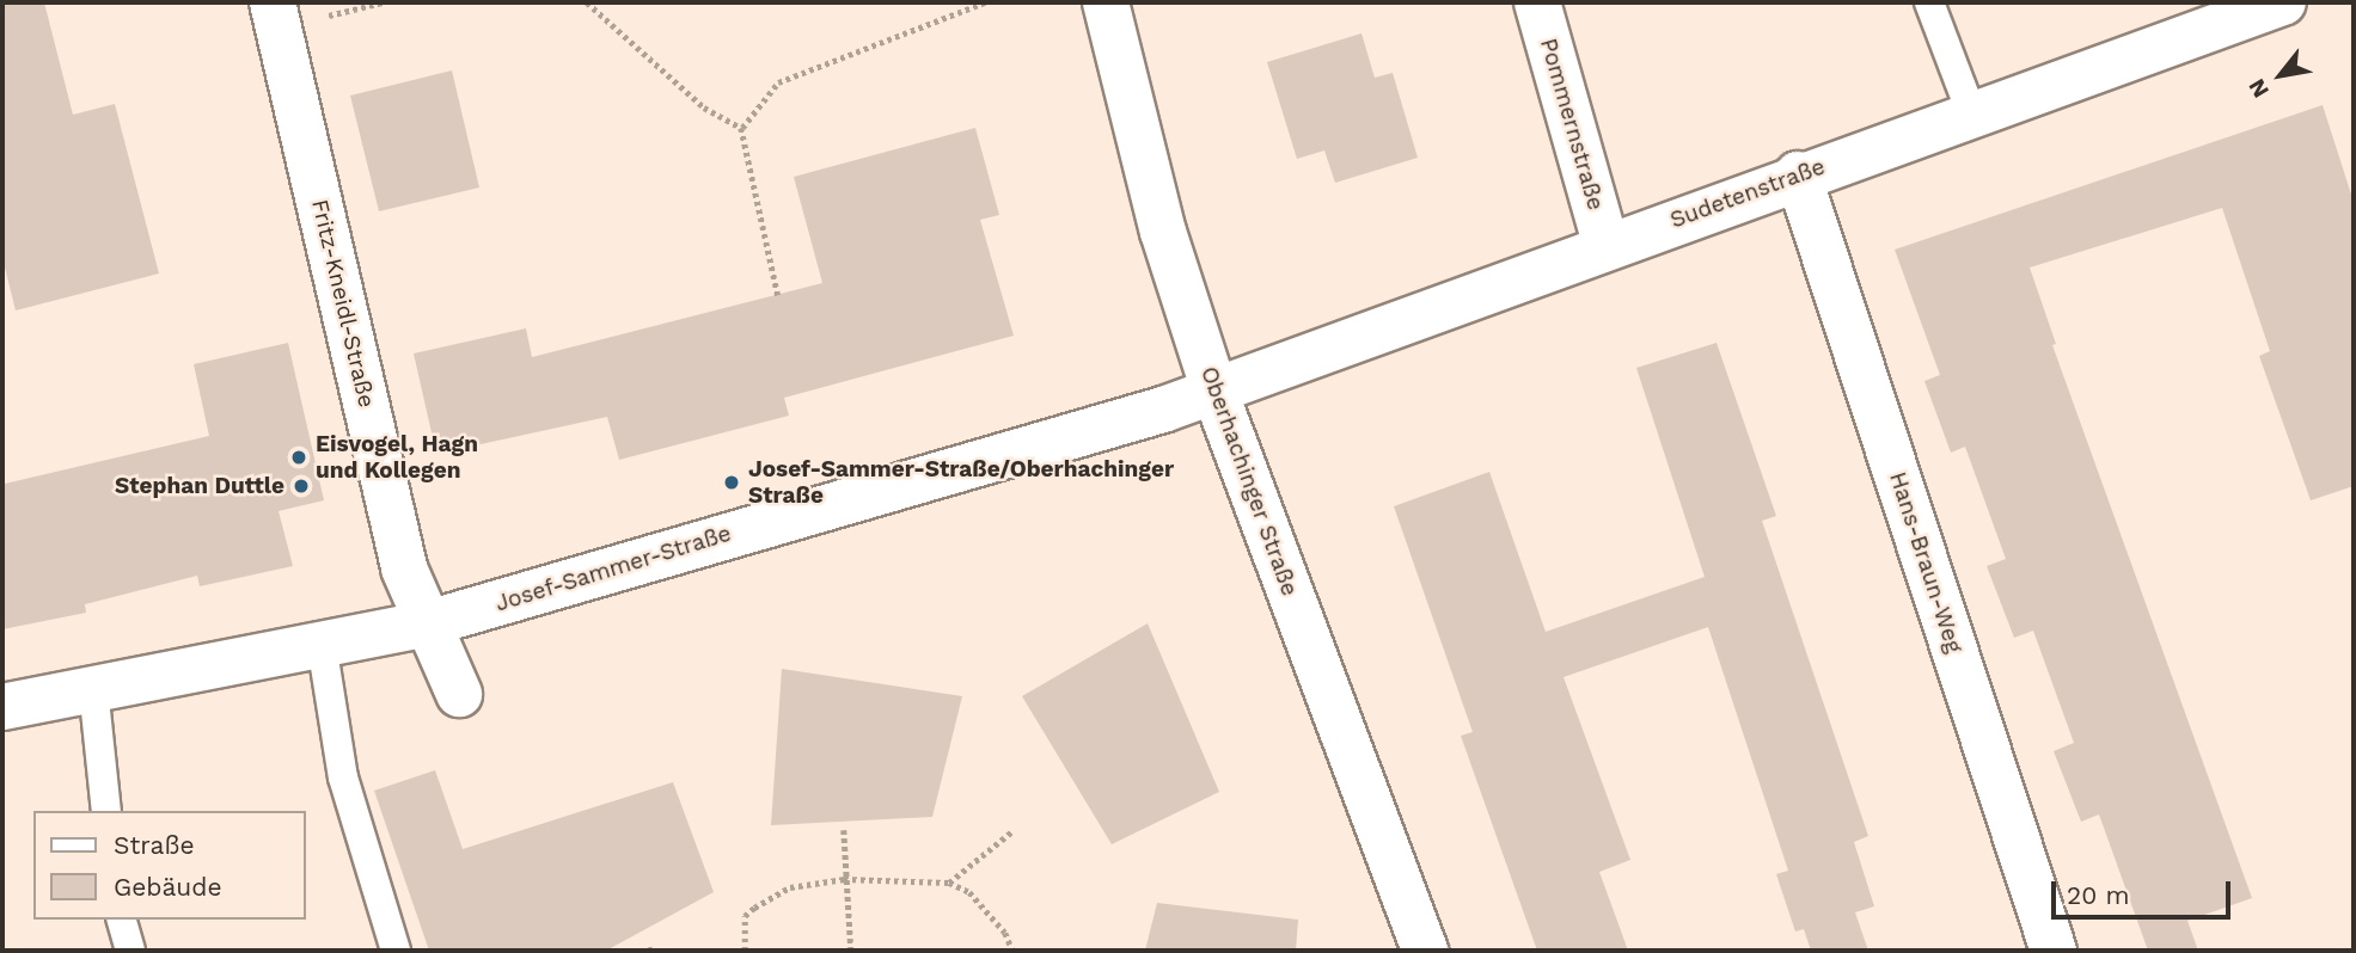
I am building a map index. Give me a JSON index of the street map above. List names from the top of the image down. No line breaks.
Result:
{"streets":{"street":["Pommernstraße","Sudetenstraße","Fritz-Kneidl-Straße","Oberhachinger Straße","Hans-Braun-Weg","Josef-Sammer-Straße"]},"crossings":[["Pommernstraße","Sudetenstraße"],["Sudetenstraße","Oberhachinger Straße"],["Sudetenstraße","Hans-Braun-Weg"],["Sudetenstraße","Josef-Sammer-Straße"],["Fritz-Kneidl-Straße","Josef-Sammer-Straße"],["Oberhachinger Straße","Josef-Sammer-Straße"]],"places":["Eisvogel, Hagn und Kollegen","Josef-Sammer-Straße/Oberhachinger Straße","Stephan Duttle"],"legend":["Straße","Gebäude"],"scale_bar":"20 m","north":"bottom left"}
